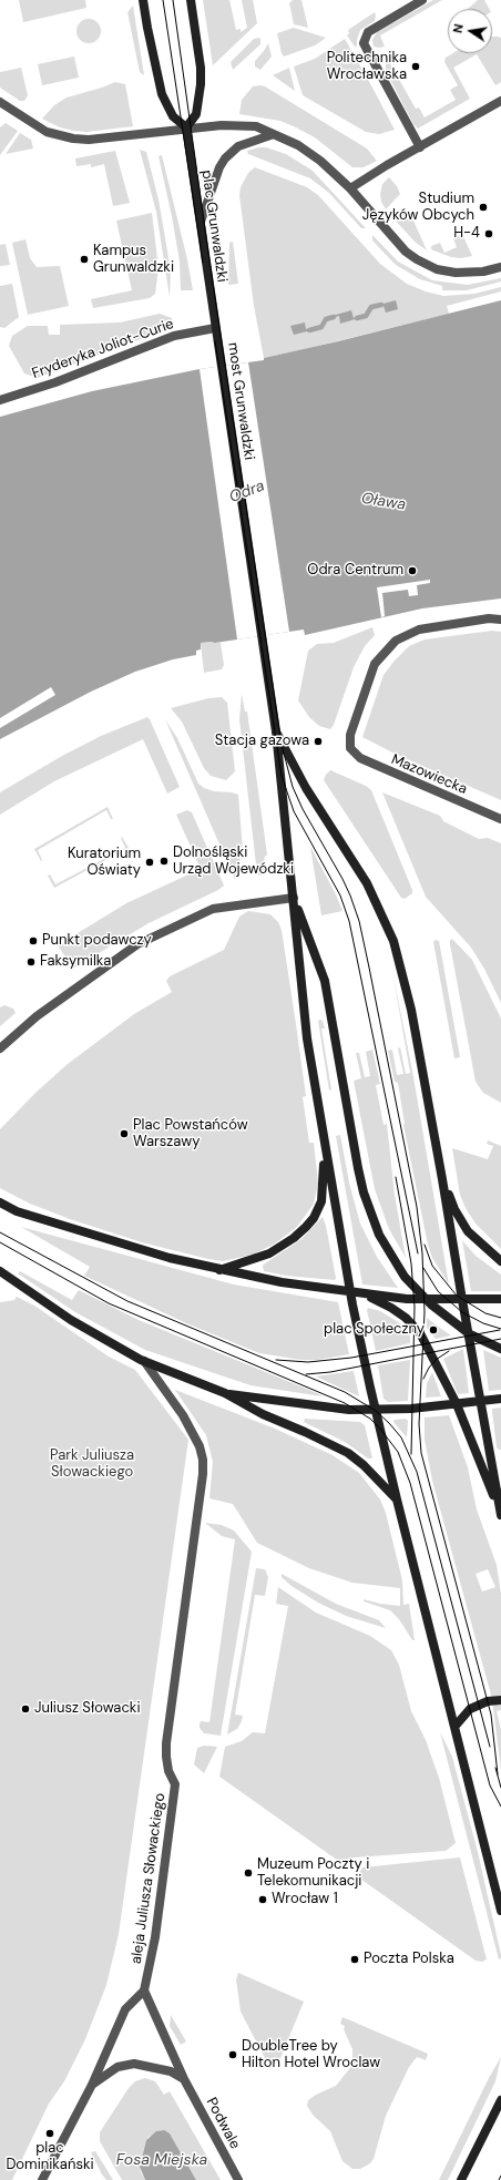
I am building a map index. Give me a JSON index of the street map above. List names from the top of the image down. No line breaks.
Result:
{"streets":{"main road":["plac Grunwaldzki","most Grunwaldzki"],"street":["Fryderyka Joliot-Curie","Mazowiecka","aleja Juliusza Słowackiego","Podwale"]},"crossings":[["plac Grunwaldzki","Fryderyka Joliot-Curie"],["plac Grunwaldzki","most Grunwaldzki"],["Fryderyka Joliot-Curie","most Grunwaldzki"],["aleja Juliusza Słowackiego","Podwale"]],"water":["Odra","Oława","Fosa Miejska"],"parks":["Park Juliusza Słowackiego"],"places":["Politechnika Wrocławska","Studium Języków Obcych","H-4","Kampus Grunwaldzki","Odra Centrum","Stacja gazowa","Dolnośląski Urząd Wojewódzki","Kuratorium Oświaty","Punkt podawczy","Faksymilka","Plac Powstańców Warszawy","plac Społeczny","Juliusz Słowacki","Muzeum Poczty i Telekomunikacji","Wrocław 1","Poczta Polska","DoubleTree by Hilton Hotel Wroclaw","plac Dominikański"],"north":"left"}
